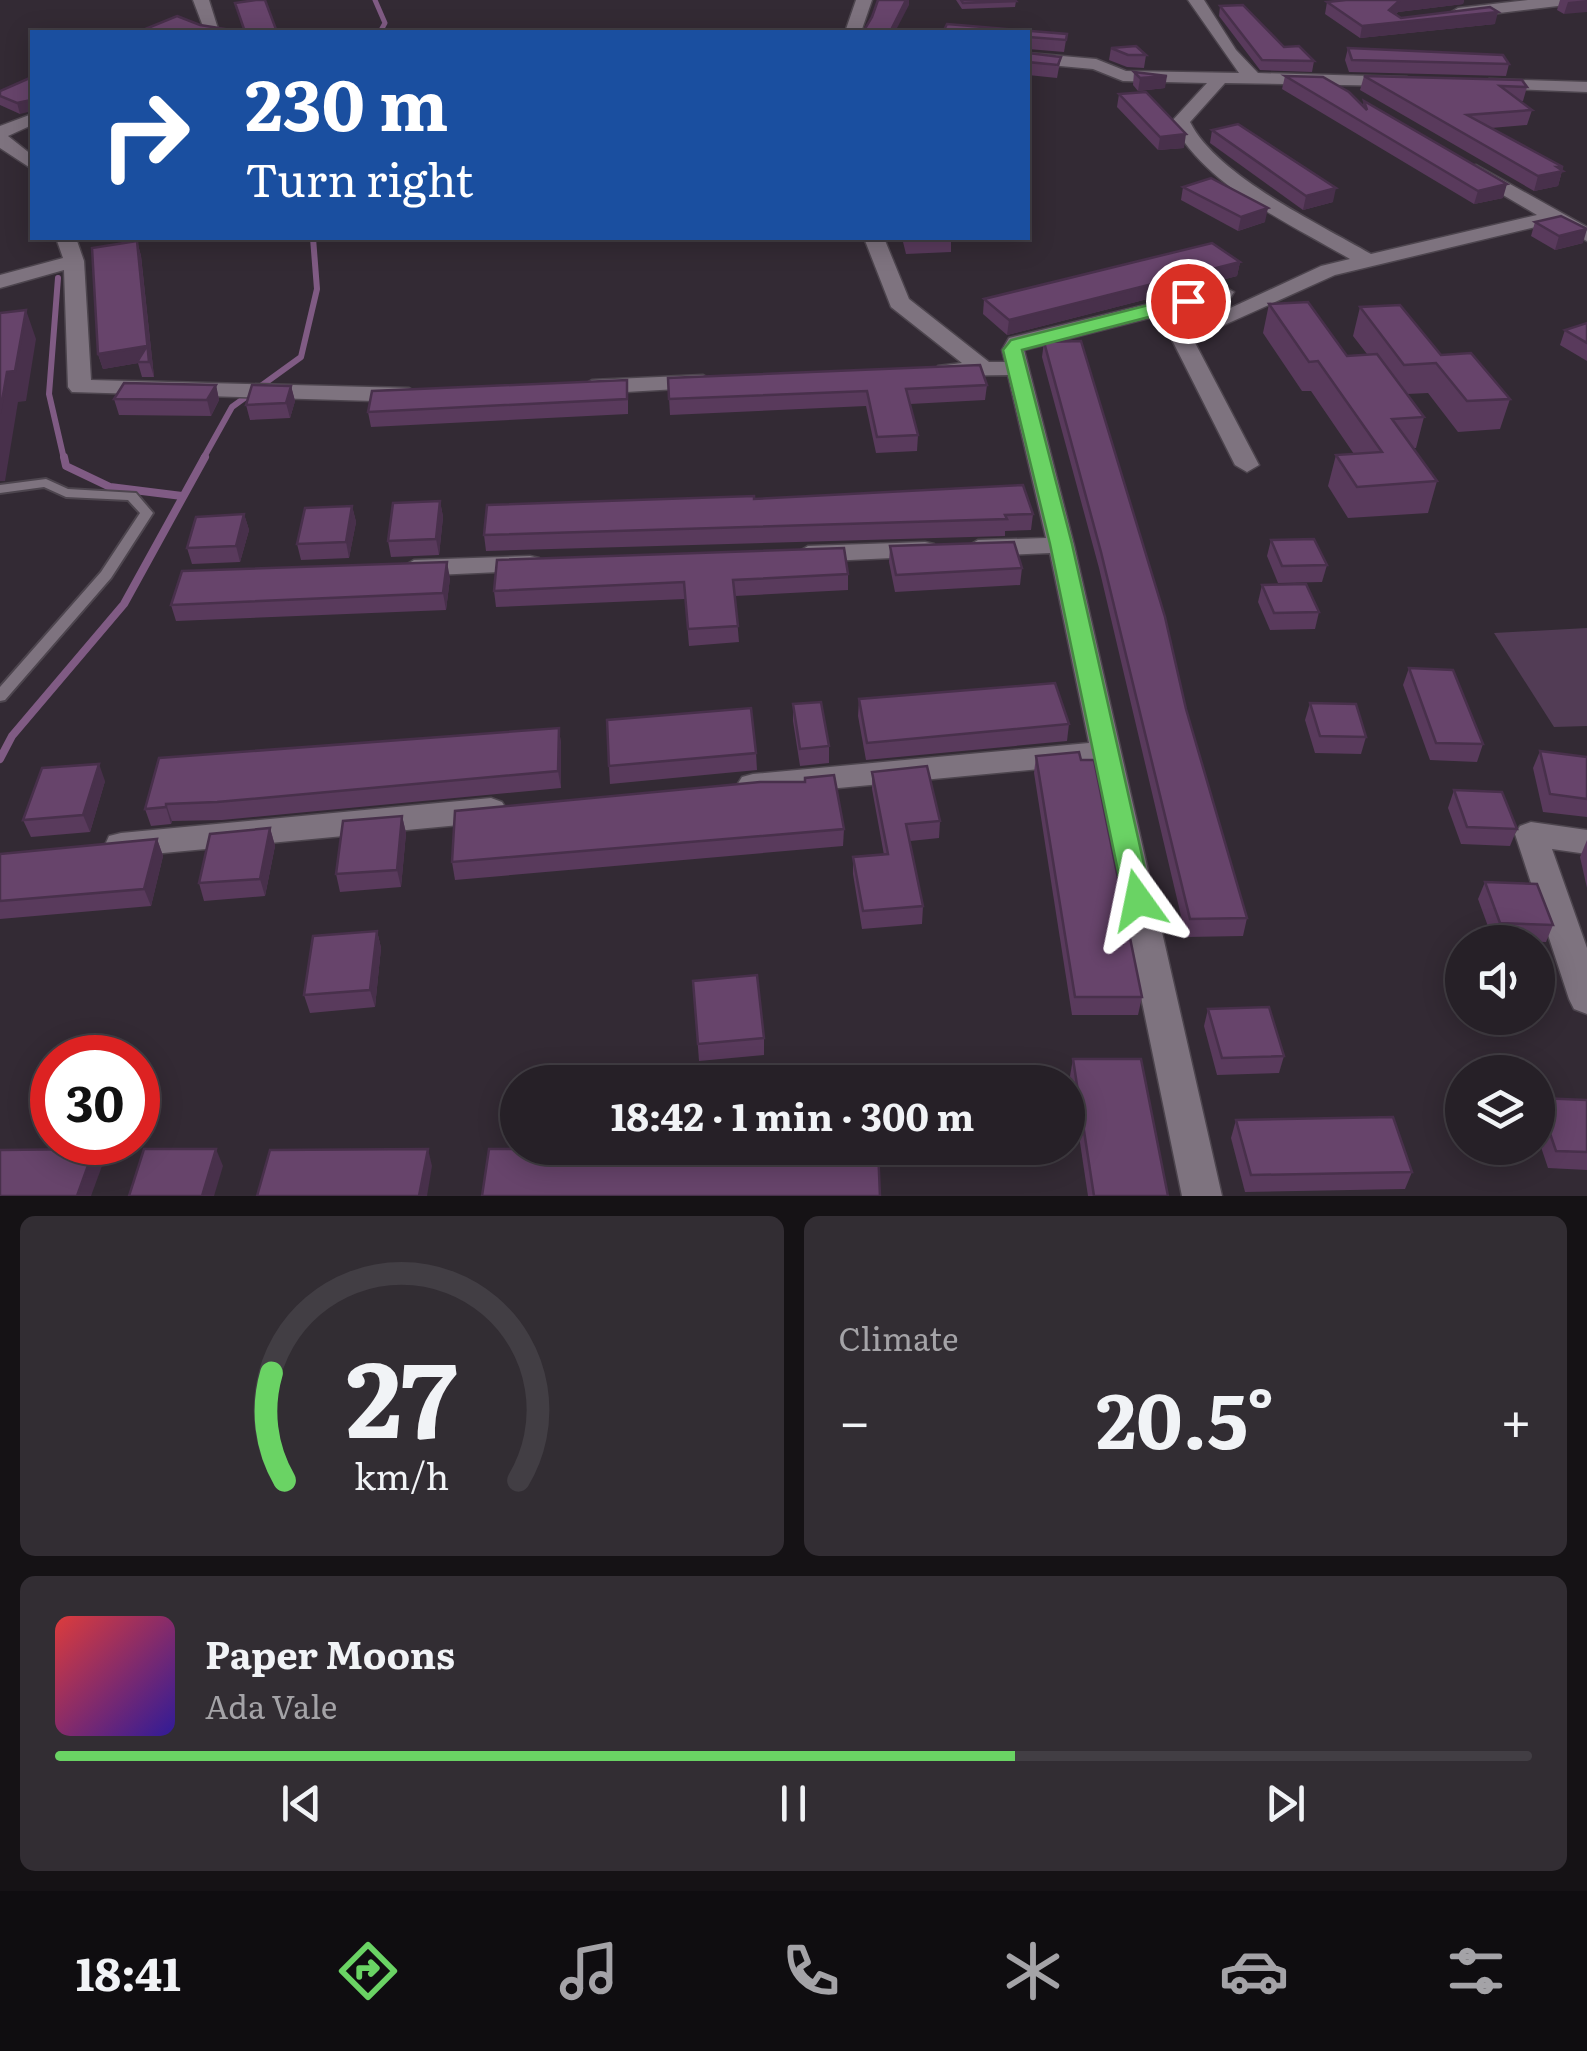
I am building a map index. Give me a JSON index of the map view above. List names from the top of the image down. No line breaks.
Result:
{"page":{"turn":["230 m","Turn right"],"limit":"30","trip":"18:42 · 1 min · 300 m","tile":"Climate","heat":["−","20.5°","+"],"song":["Paper Moons","Ada Vale"],"tabs":"18:41","gauge":["27","km/h"]}}
